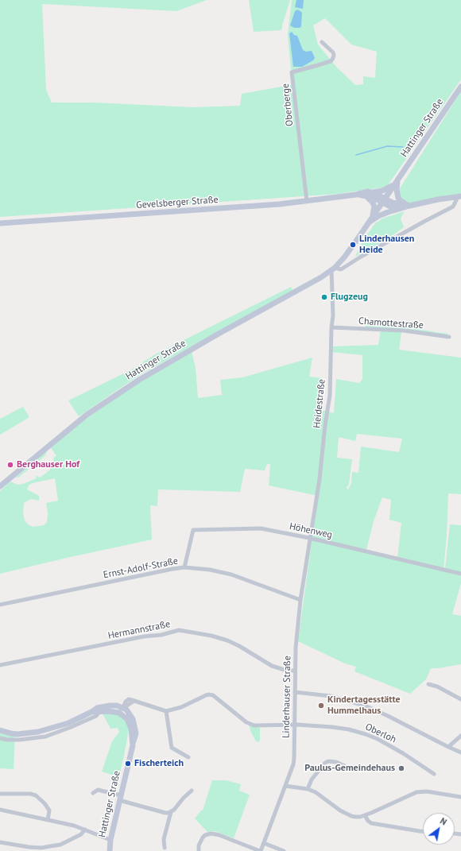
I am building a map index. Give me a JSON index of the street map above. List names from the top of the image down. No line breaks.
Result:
{"streets":{"main road":["Hattinger Straße","Gevelsberger Straße"],"street":["Oberberge","Chamottestraße","Heidestraße","Höhenweg","Ernst-Adolf-Straße","Hermannstraße","Linderhauser Straße","Oberloh"]},"crossings":[["Oberberge","Gevelsberger Straße"],["Hattinger Straße","Gevelsberger Straße"],["Hattinger Straße","Heidestraße"],["Chamottestraße","Heidestraße"],["Heidestraße","Höhenweg"],["Heidestraße","Linderhauser Straße"],["Höhenweg","Ernst-Adolf-Straße"],["Höhenweg","Linderhauser Straße"],["Ernst-Adolf-Straße","Linderhauser Straße"],["Hermannstraße","Linderhauser Straße"],["Linderhauser Straße","Oberloh"]],"places":["Linderhausen Heide","Flugzeug","Berghauser Hof","Kindertagesstätte Hummelhaus","Fischerteich","Paulus-Gemeindehaus"],"north":"top right"}
